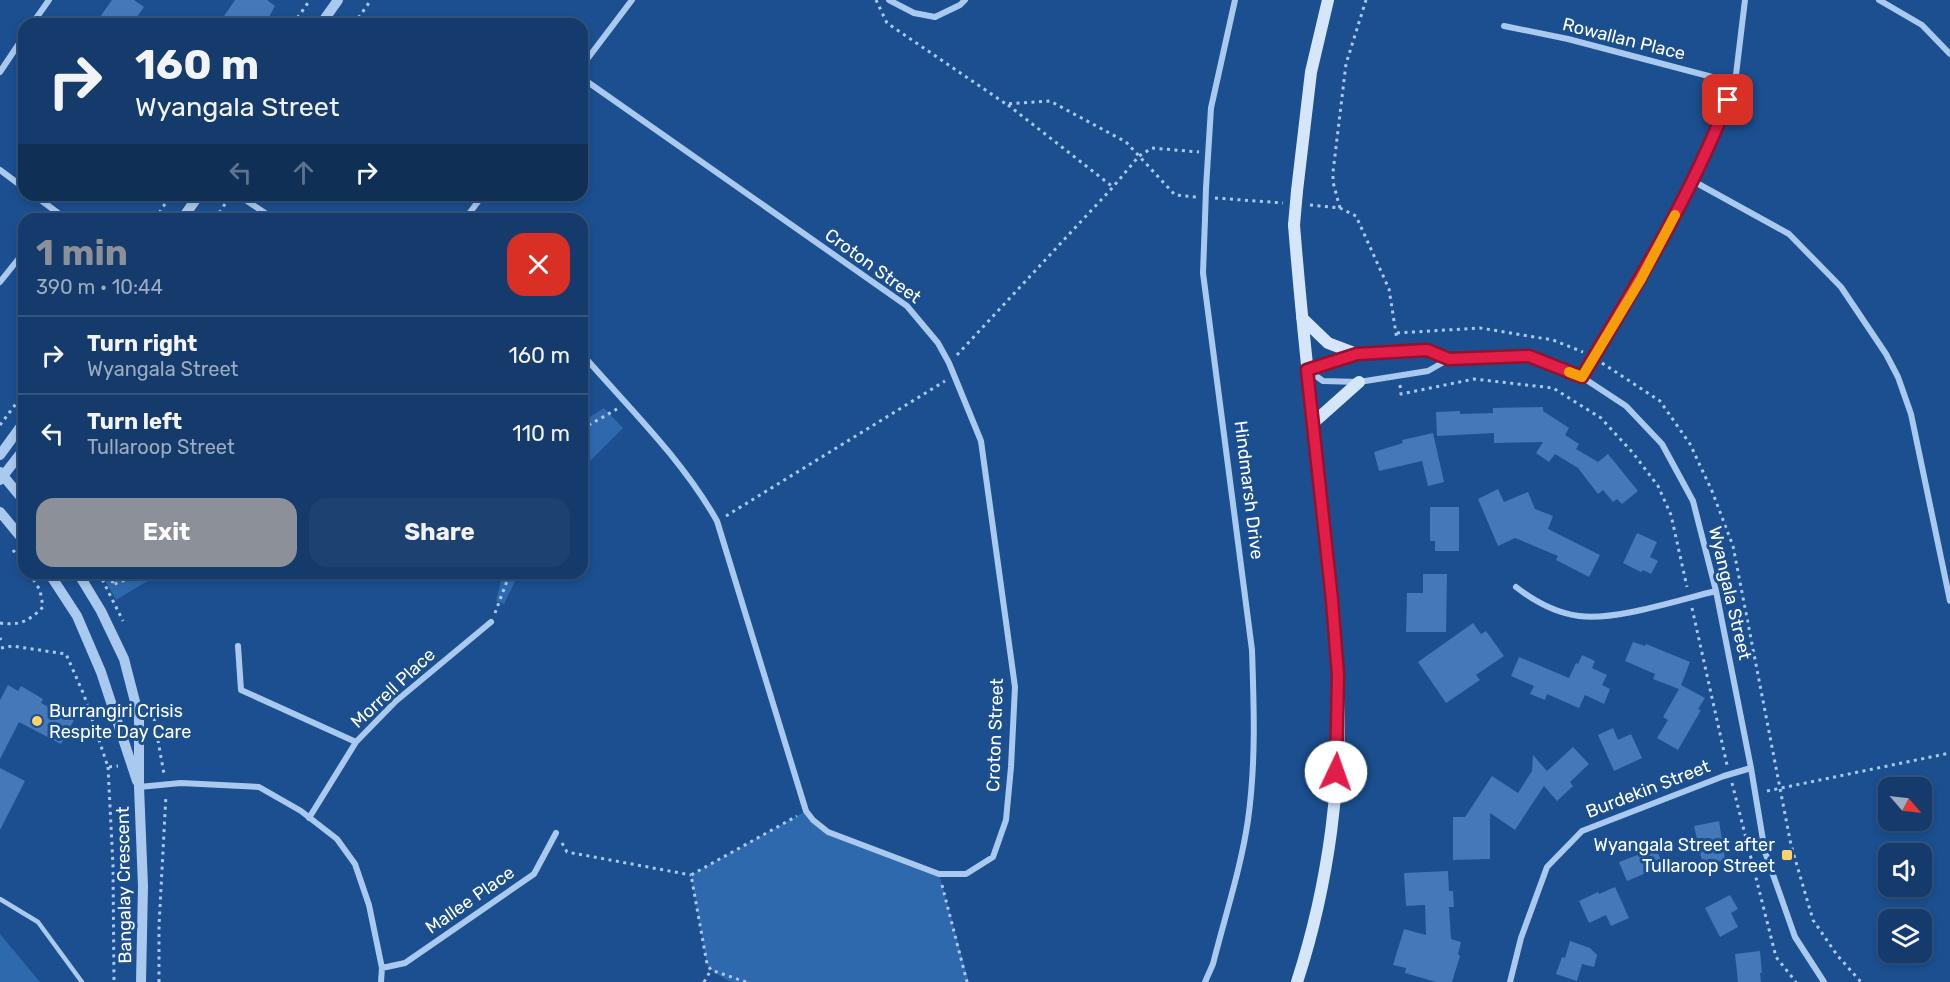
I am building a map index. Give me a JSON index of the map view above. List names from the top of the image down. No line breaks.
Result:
{"streets":{"street":["Rowallan Place","Croton Street","Hindmarsh Drive","Wyangala Street","Morrell Place","Burdekin Street","Bangalay Crescent","Mallee Place"]},"crossings":[["Wyangala Street","Burdekin Street"]],"places":{"other":["Burrangiri Crisis Respite Day Care"],"transit":["Wyangala Street after Tullaroop Street"]},"north":"bottom right","page":{"turn":["160 m","Wyangala Street"],"heading":["1 min","390 m · 10:44"],"list":[{"name":"Turn right","note":"Wyangala Street","value":"160 m"},{"name":"Turn left","note":"Tullaroop Street","value":"110 m"}],"buttons":["Exit","Share"]}}
